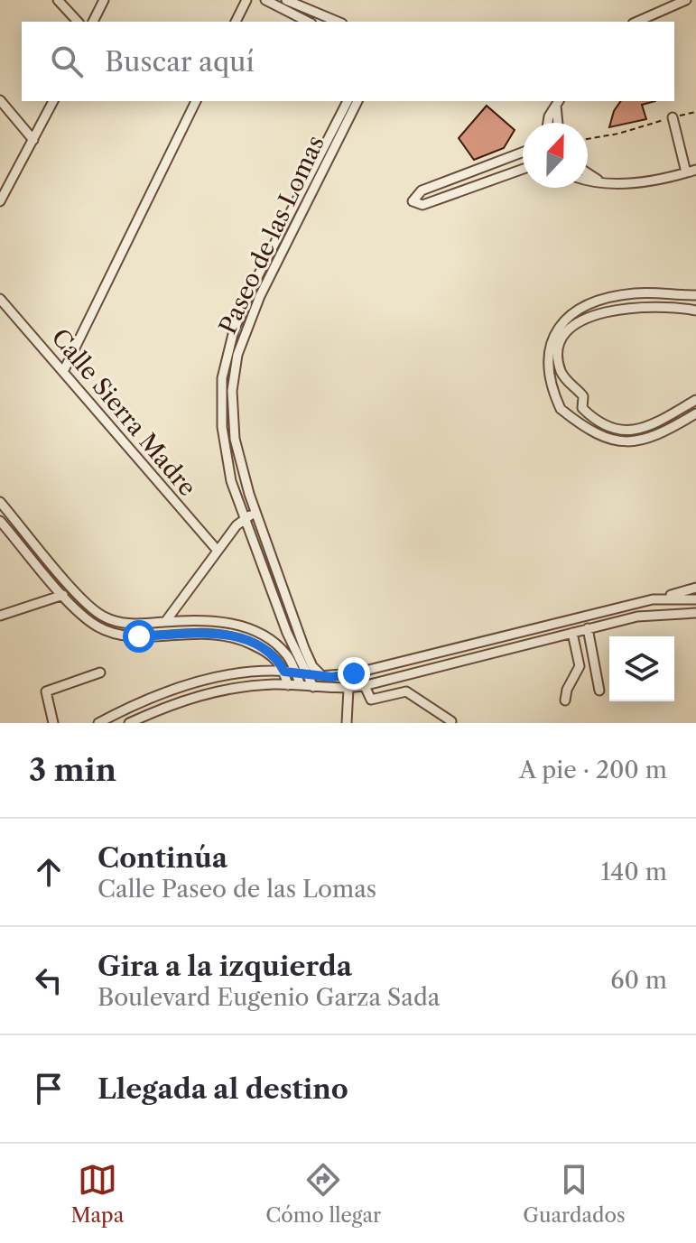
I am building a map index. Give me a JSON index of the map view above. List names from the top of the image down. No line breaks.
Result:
{"streets":{"street":["Paseo de las Lomas","Calle Sierra Madre"]},"north":"top","page":{"search":"Buscar aquí","heading":["3 min","A pie · 200 m"],"list":[["Continúa","Calle Paseo de las Lomas","140 m"],["Gira a la izquierda","Boulevard Eugenio Garza Sada","60 m"],"Llegada al destino"],"nav":["Mapa","Cómo llegar","Guardados"]}}
